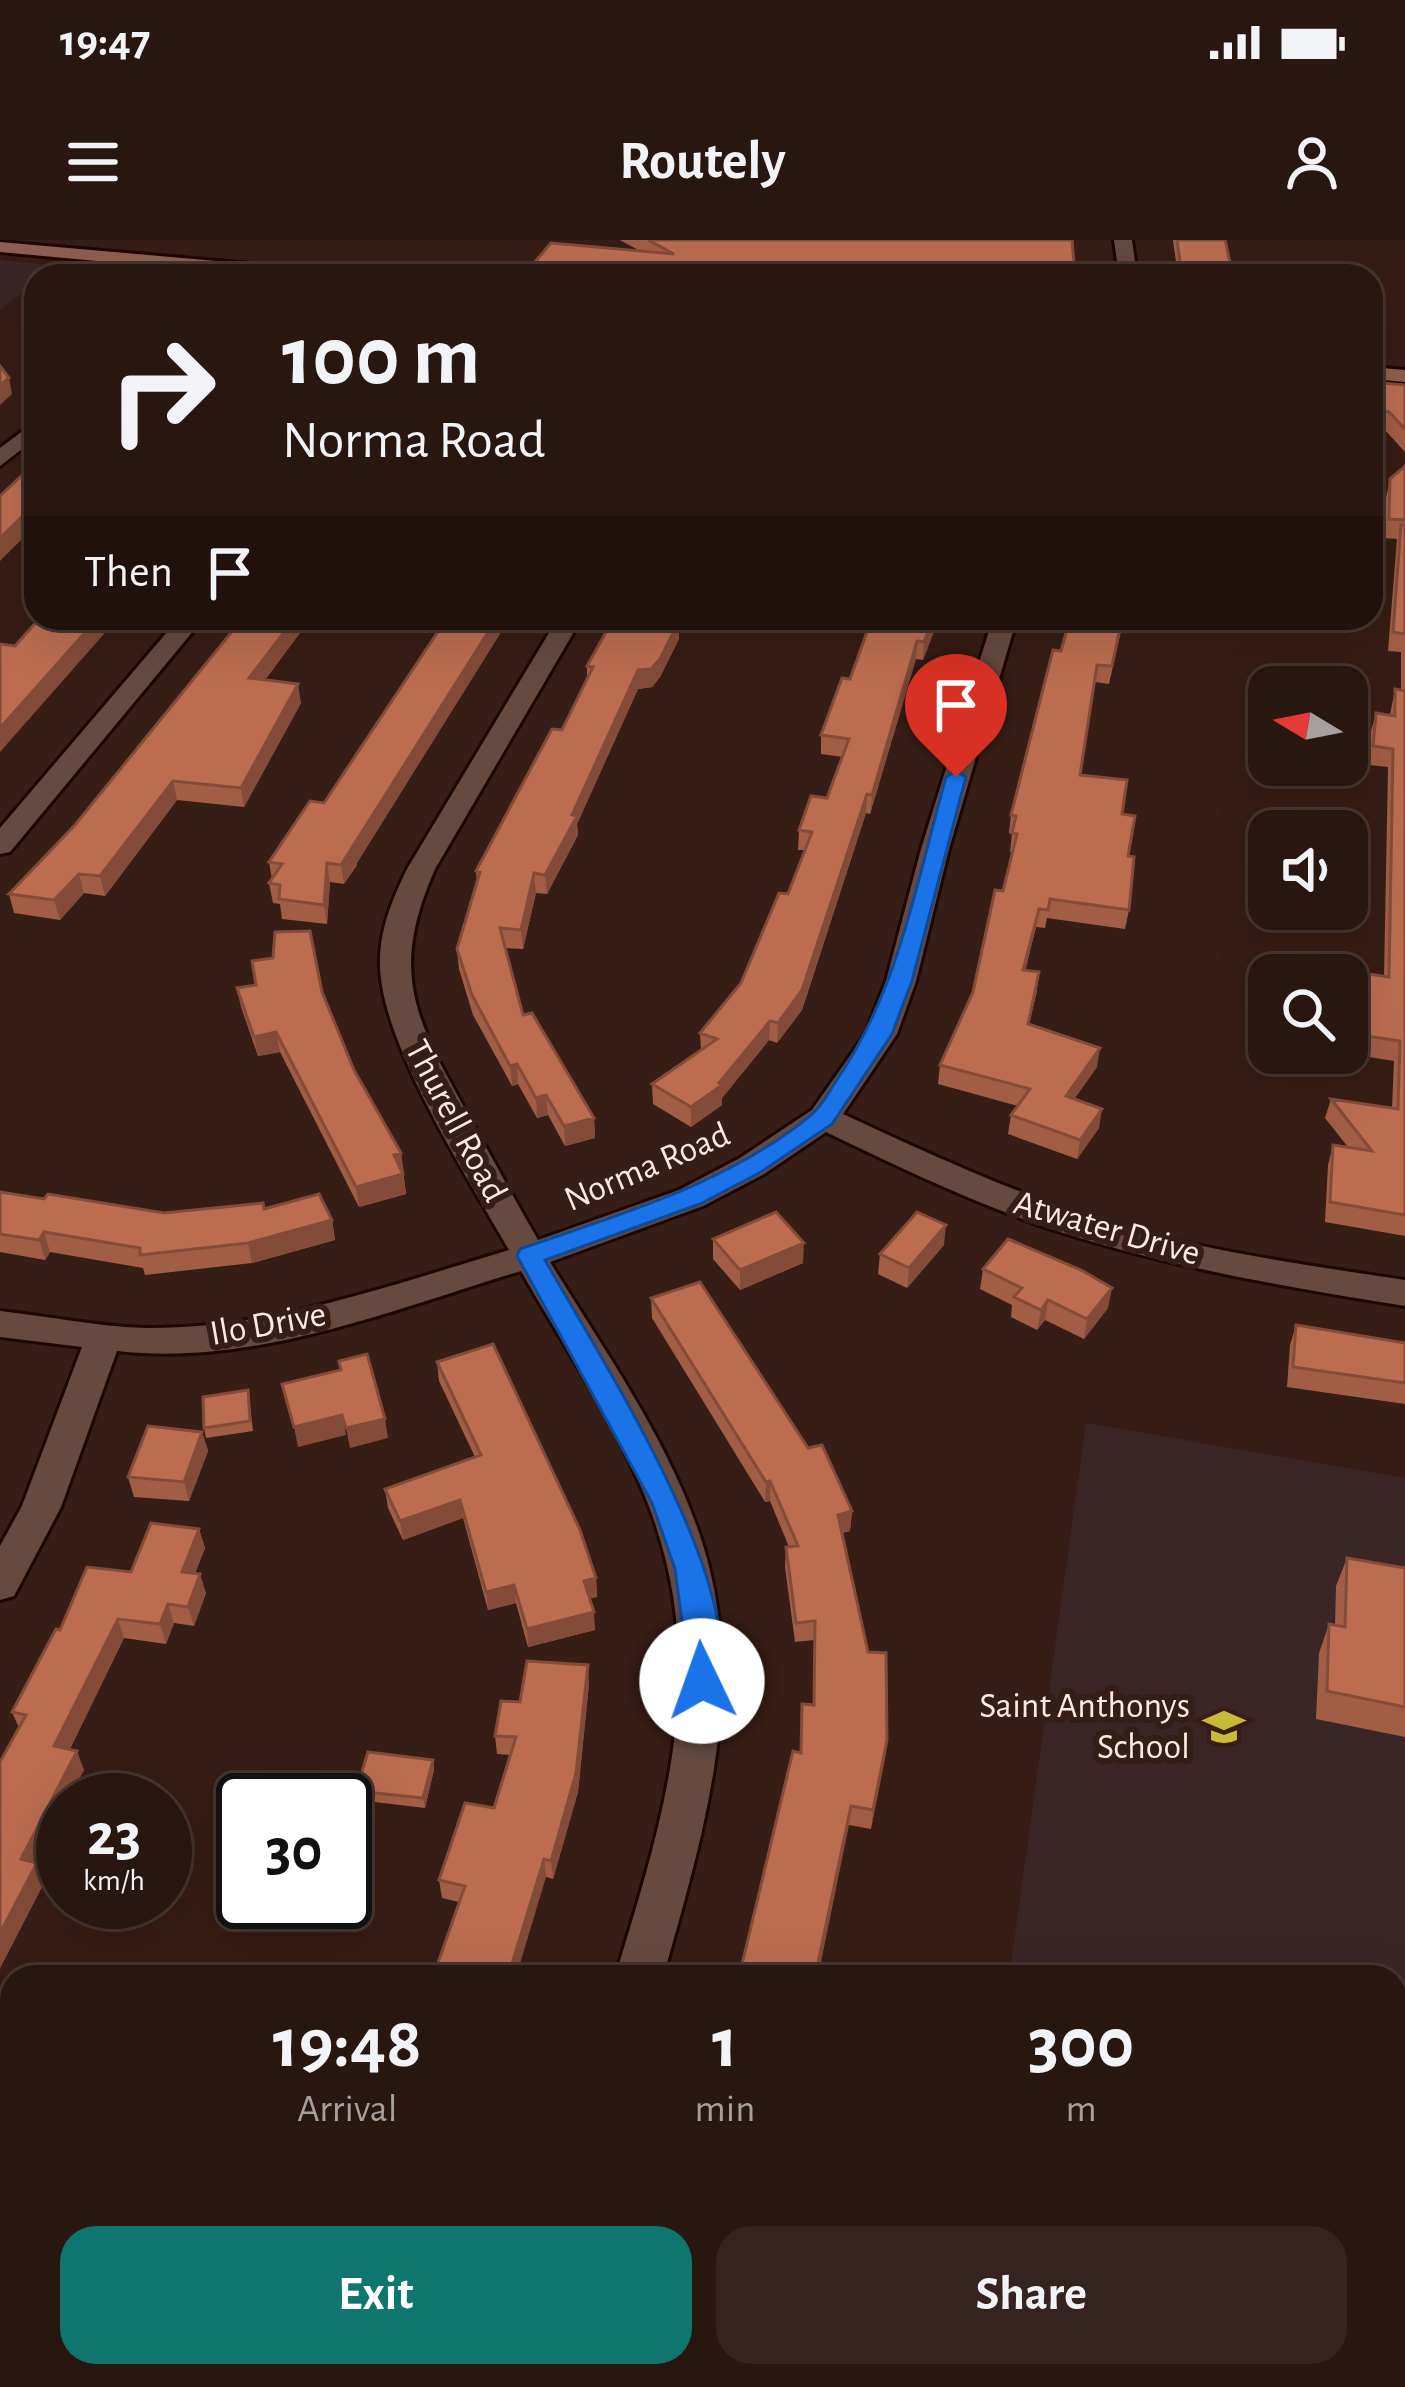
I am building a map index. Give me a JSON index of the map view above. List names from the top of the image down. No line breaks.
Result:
{"streets":{"street":["Thurell Road","Norma Road","Atwater Drive","Ilo Drive"]},"crossings":[["Thurell Road","Norma Road"],["Thurell Road","Ilo Drive"],["Norma Road","Atwater Drive"],["Norma Road","Ilo Drive"]],"places":{"school or university":["Saint Anthonys School"]},"north":"left","page":{"status":"19:47","header":"Routely","turn":["100 m","Norma Road"],"then":"Then","speed":"23 km/h","limit":"30","eta":["19:48","Arrival","1","min","300","m"],"buttons":["Exit","Share"]}}
